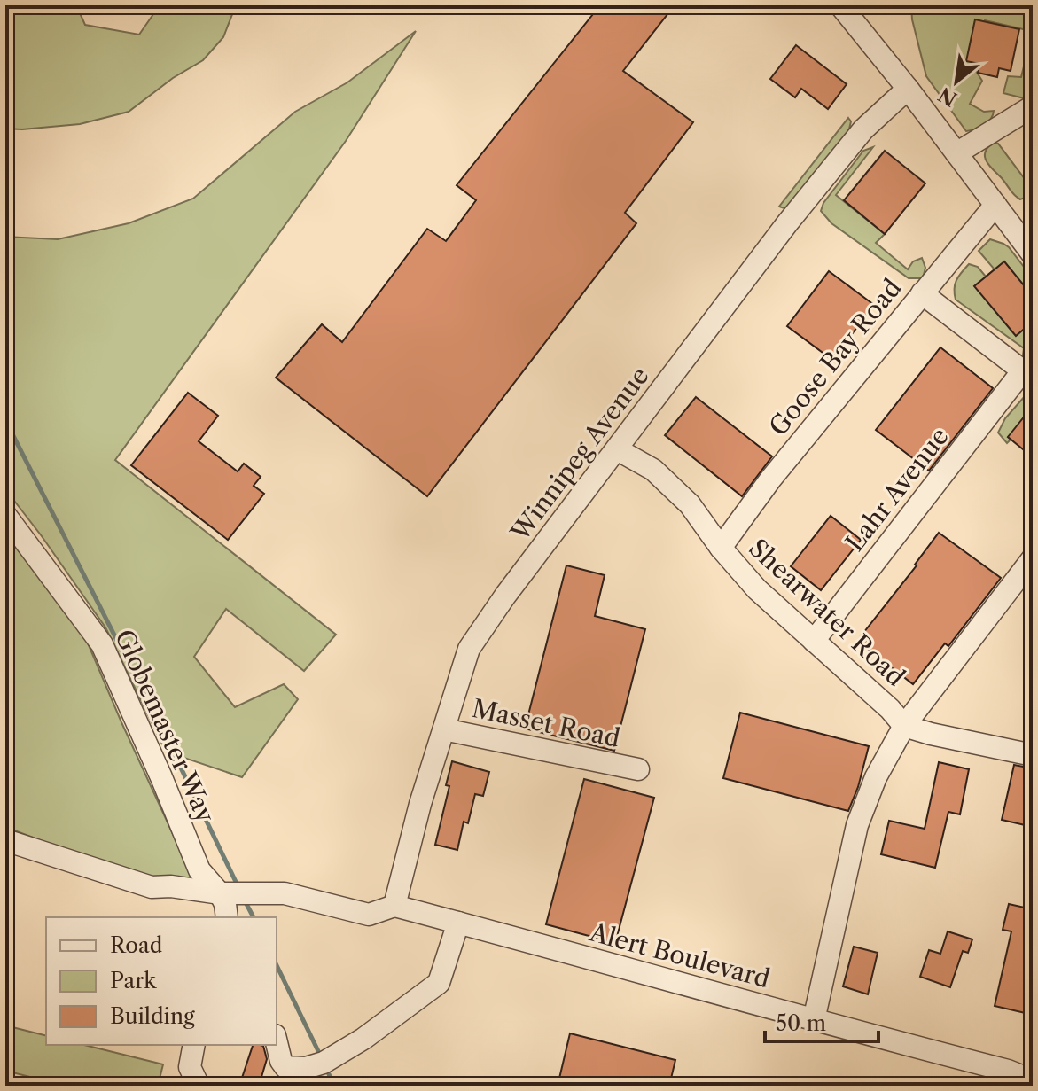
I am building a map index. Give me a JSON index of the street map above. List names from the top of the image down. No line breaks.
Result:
{"streets":{"street":["Goose Bay Road","Winnipeg Avenue","Lahr Avenue","Shearwater Road","Masset Road","Globemaster Way","Alert Boulevard"]},"crossings":[["Goose Bay Road","Shearwater Road"],["Winnipeg Avenue","Shearwater Road"],["Winnipeg Avenue","Masset Road"],["Winnipeg Avenue","Alert Boulevard"],["Lahr Avenue","Shearwater Road"]],"legend":["Road","Park","Building"],"scale_bar":"50 m","north":"bottom left"}
